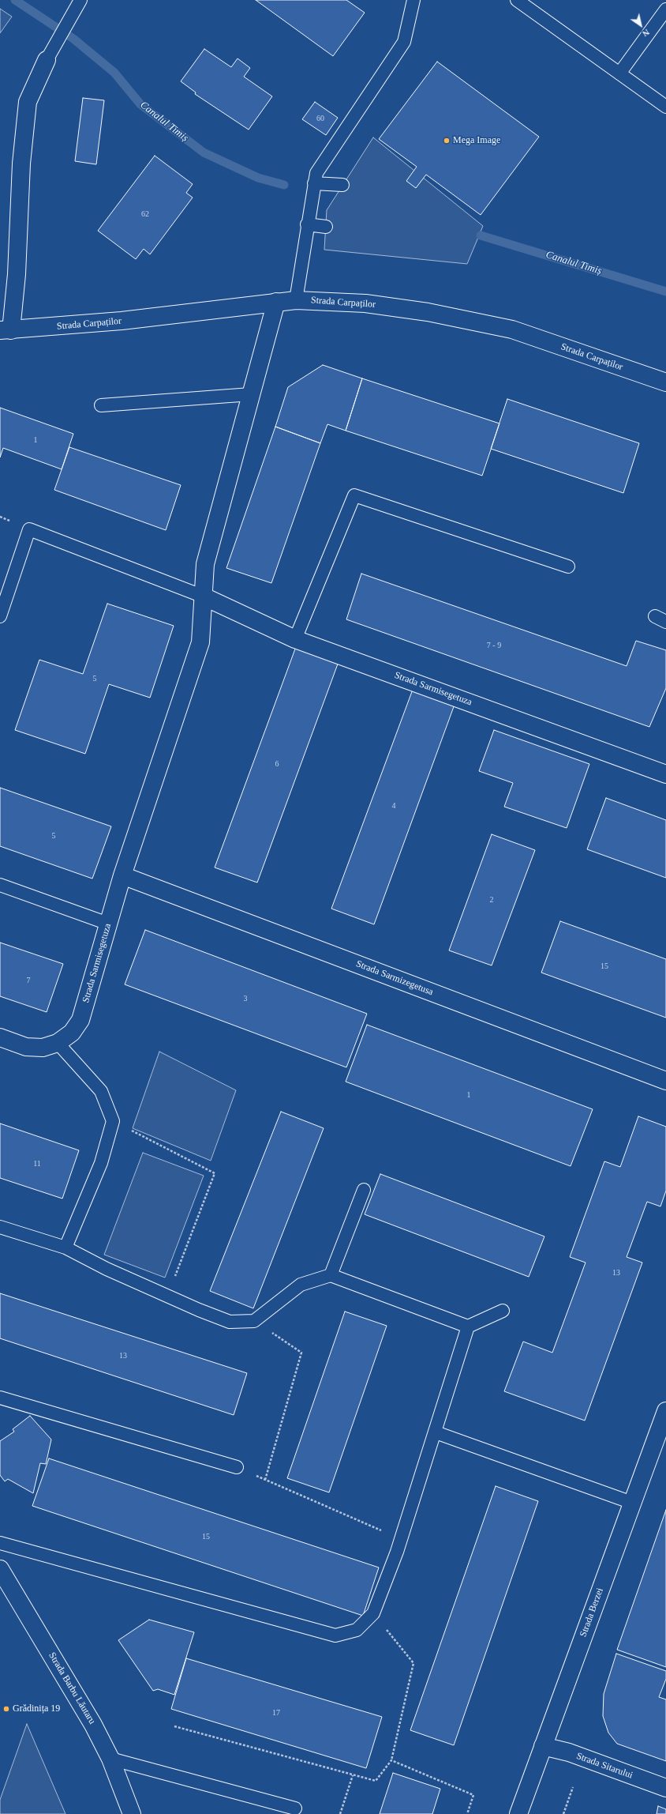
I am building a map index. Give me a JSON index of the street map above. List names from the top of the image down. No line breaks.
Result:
{"streets":{"street":["Strada Carpaților","Strada Sarmisegetuza","Strada Sarmizegetusa","Strada Berzei","Strada Barbu Lăutaru","Strada Sitarului"]},"crossings":[["Strada Carpaților","Strada Sarmisegetuza"],["Strada Sarmisegetuza","Strada Sarmizegetusa"],["Strada Berzei","Strada Sitarului"]],"water":["Canalul Timiș"],"places":["Mega Image","Grădinița 19"],"house_numbers":["60","62","1","7 - 9","5","6","4","5","2","15","7","3","1","11","13","13","15","17"],"north":"bottom right"}
